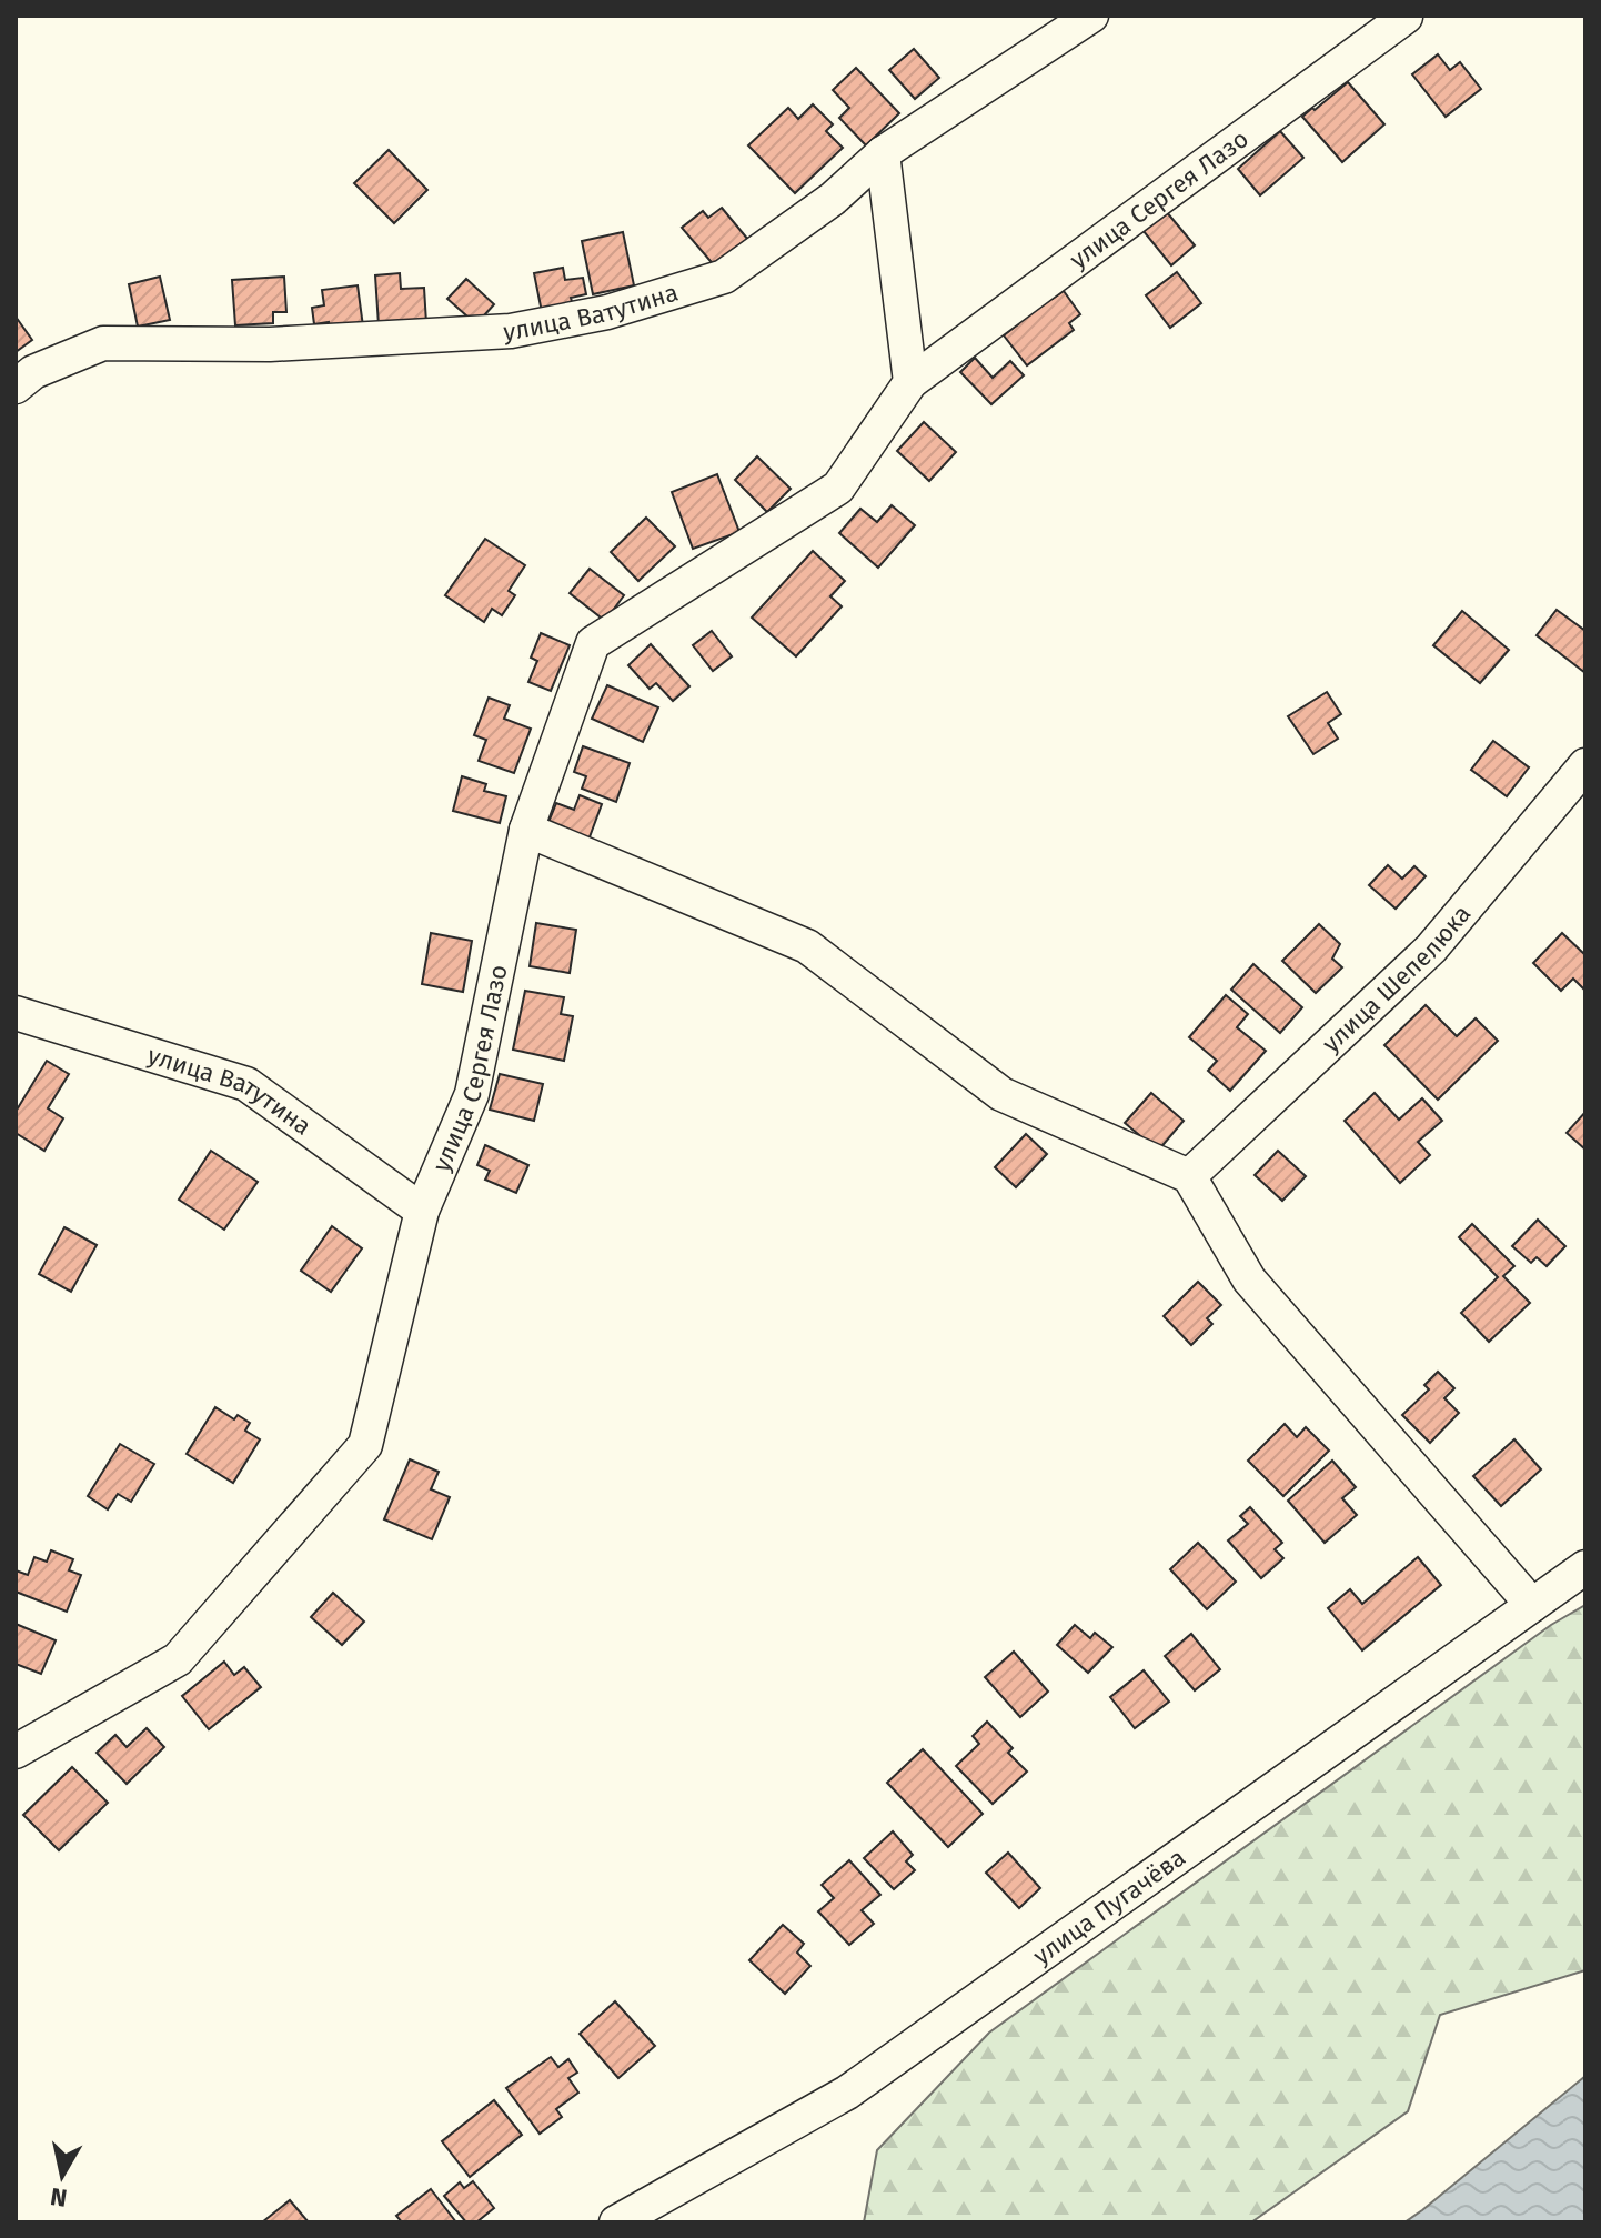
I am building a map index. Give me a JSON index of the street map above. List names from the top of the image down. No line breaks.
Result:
{"streets":{"street":["улица Сергея Лазо","улица Ватутина","улица Шепелюка","улица Пугачёва"]},"crossings":[["улица Сергея Лазо","улица Ватутина"]],"north":"bottom"}
